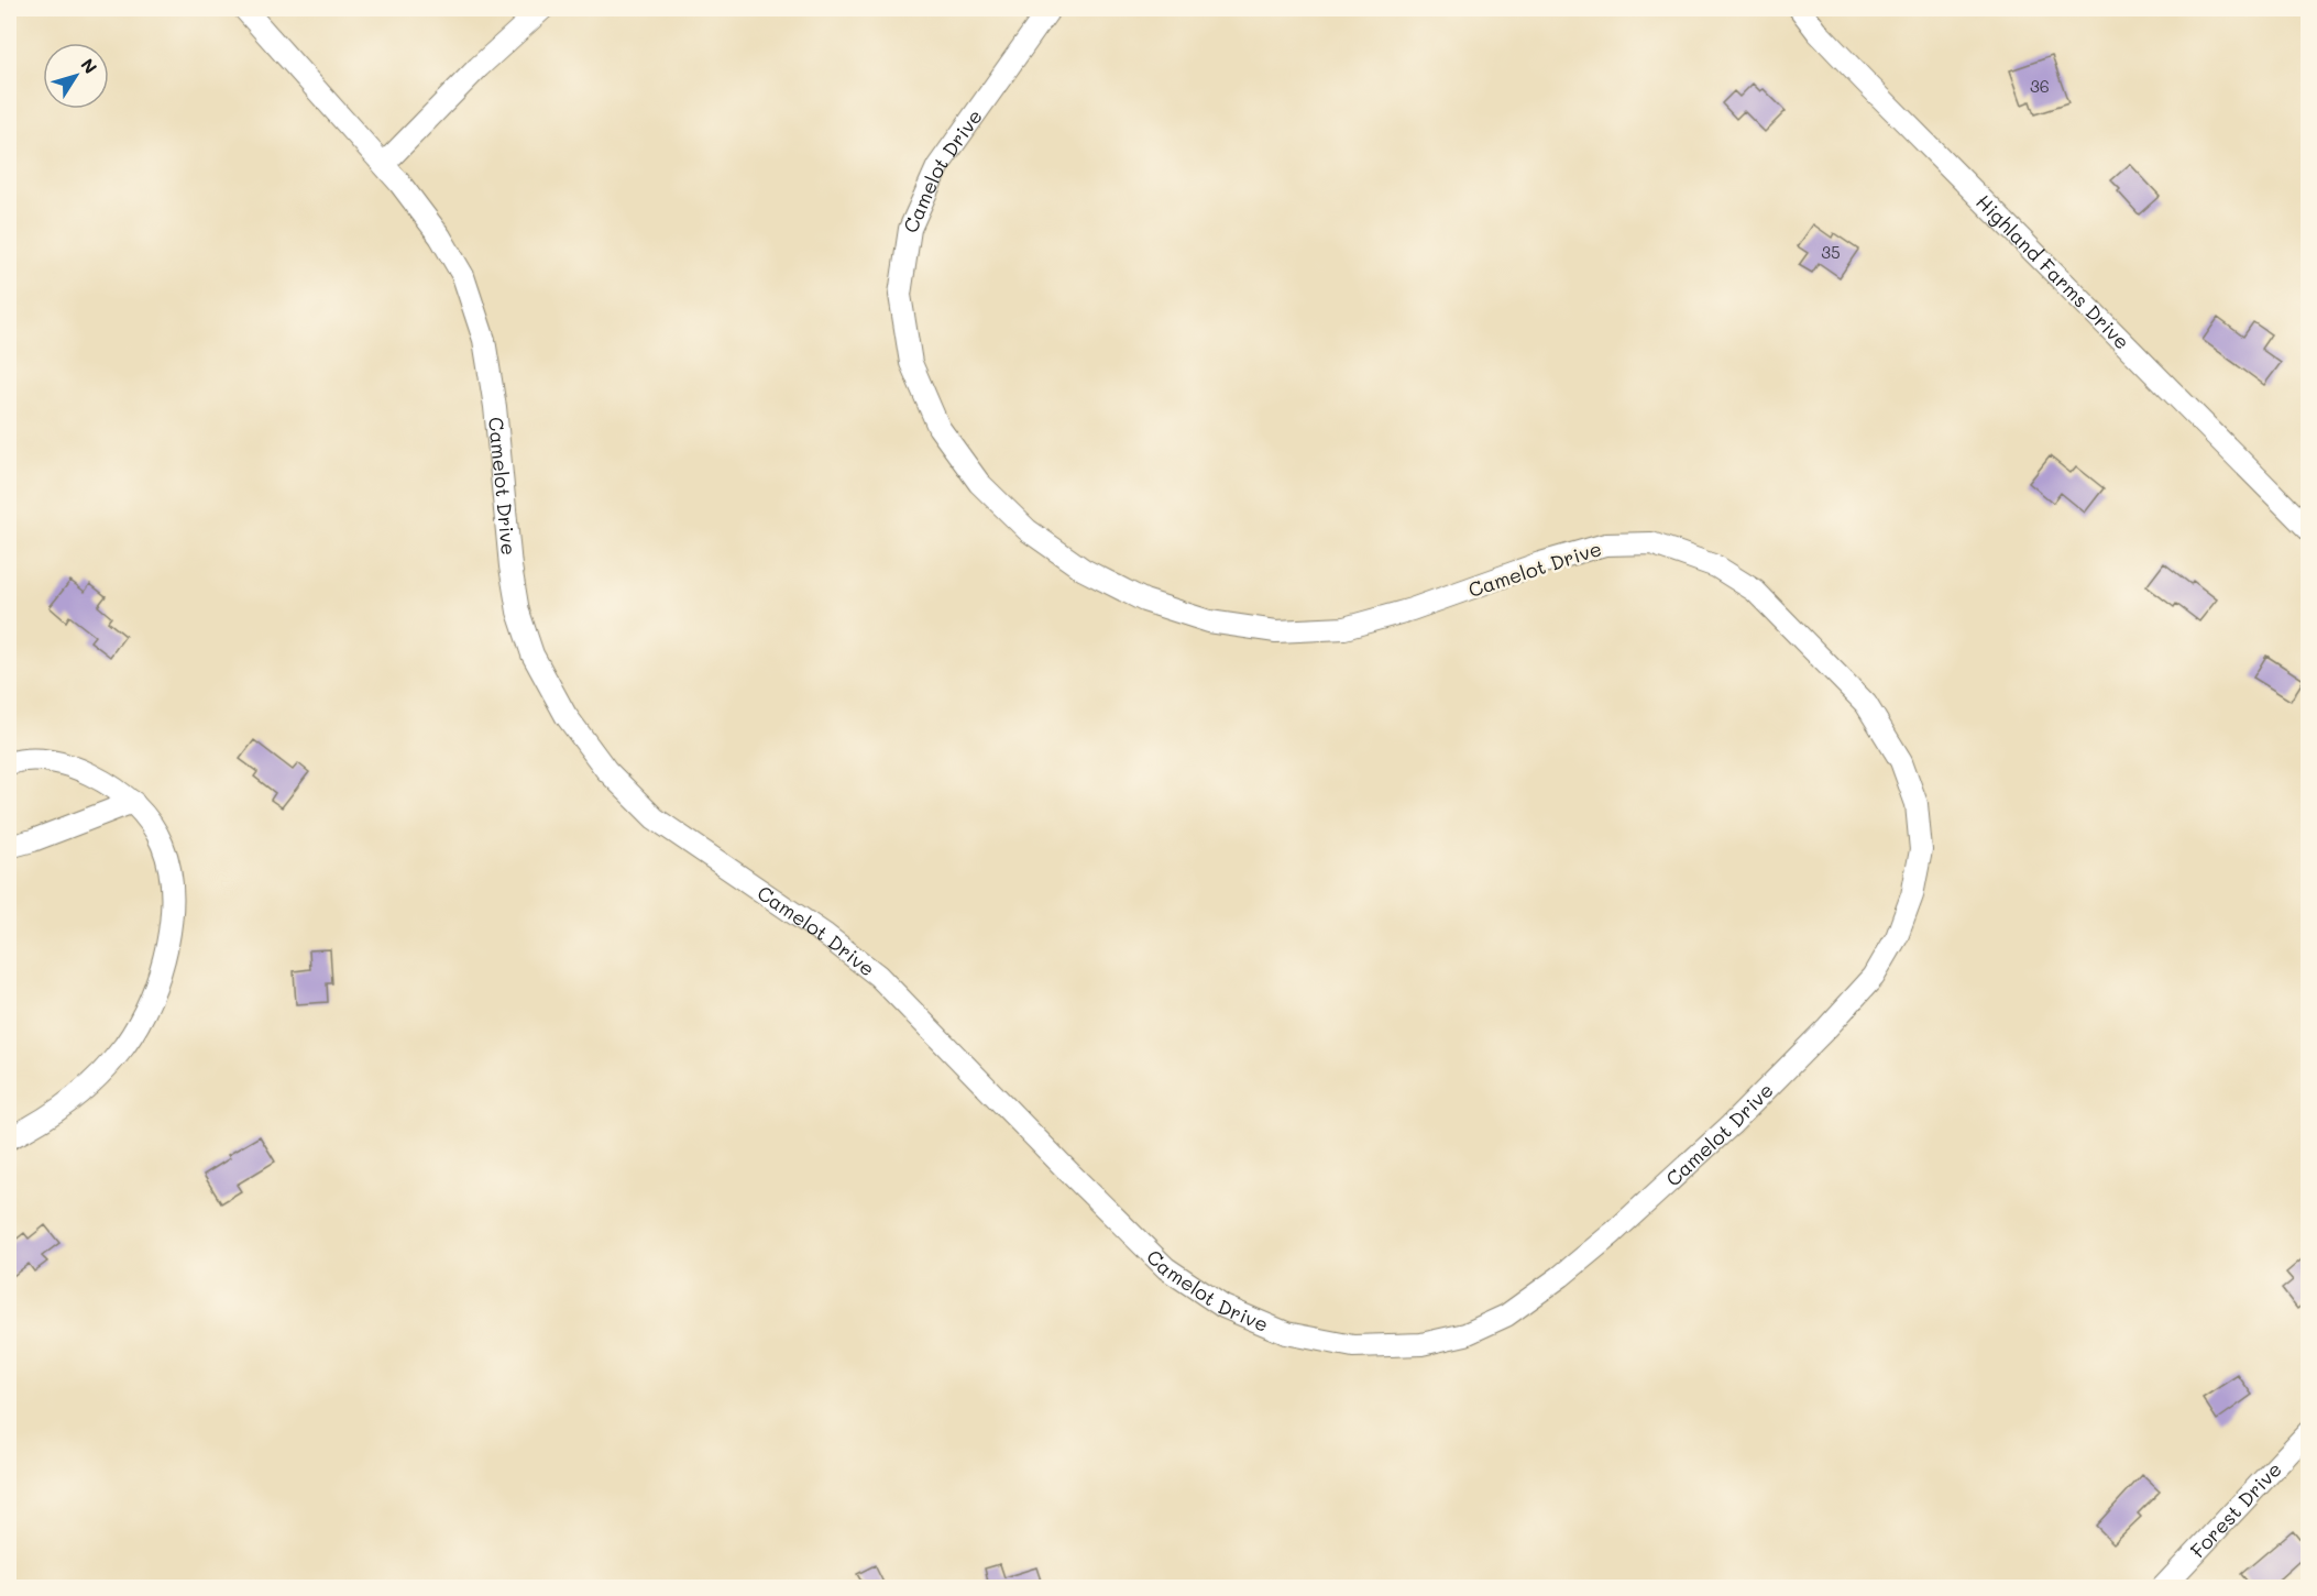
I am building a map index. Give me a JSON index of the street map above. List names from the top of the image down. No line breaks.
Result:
{"streets":{"street":["Camelot Drive","Highland Farms Drive","Forest Drive"]},"house_numbers":["36","35"],"north":"top right"}
